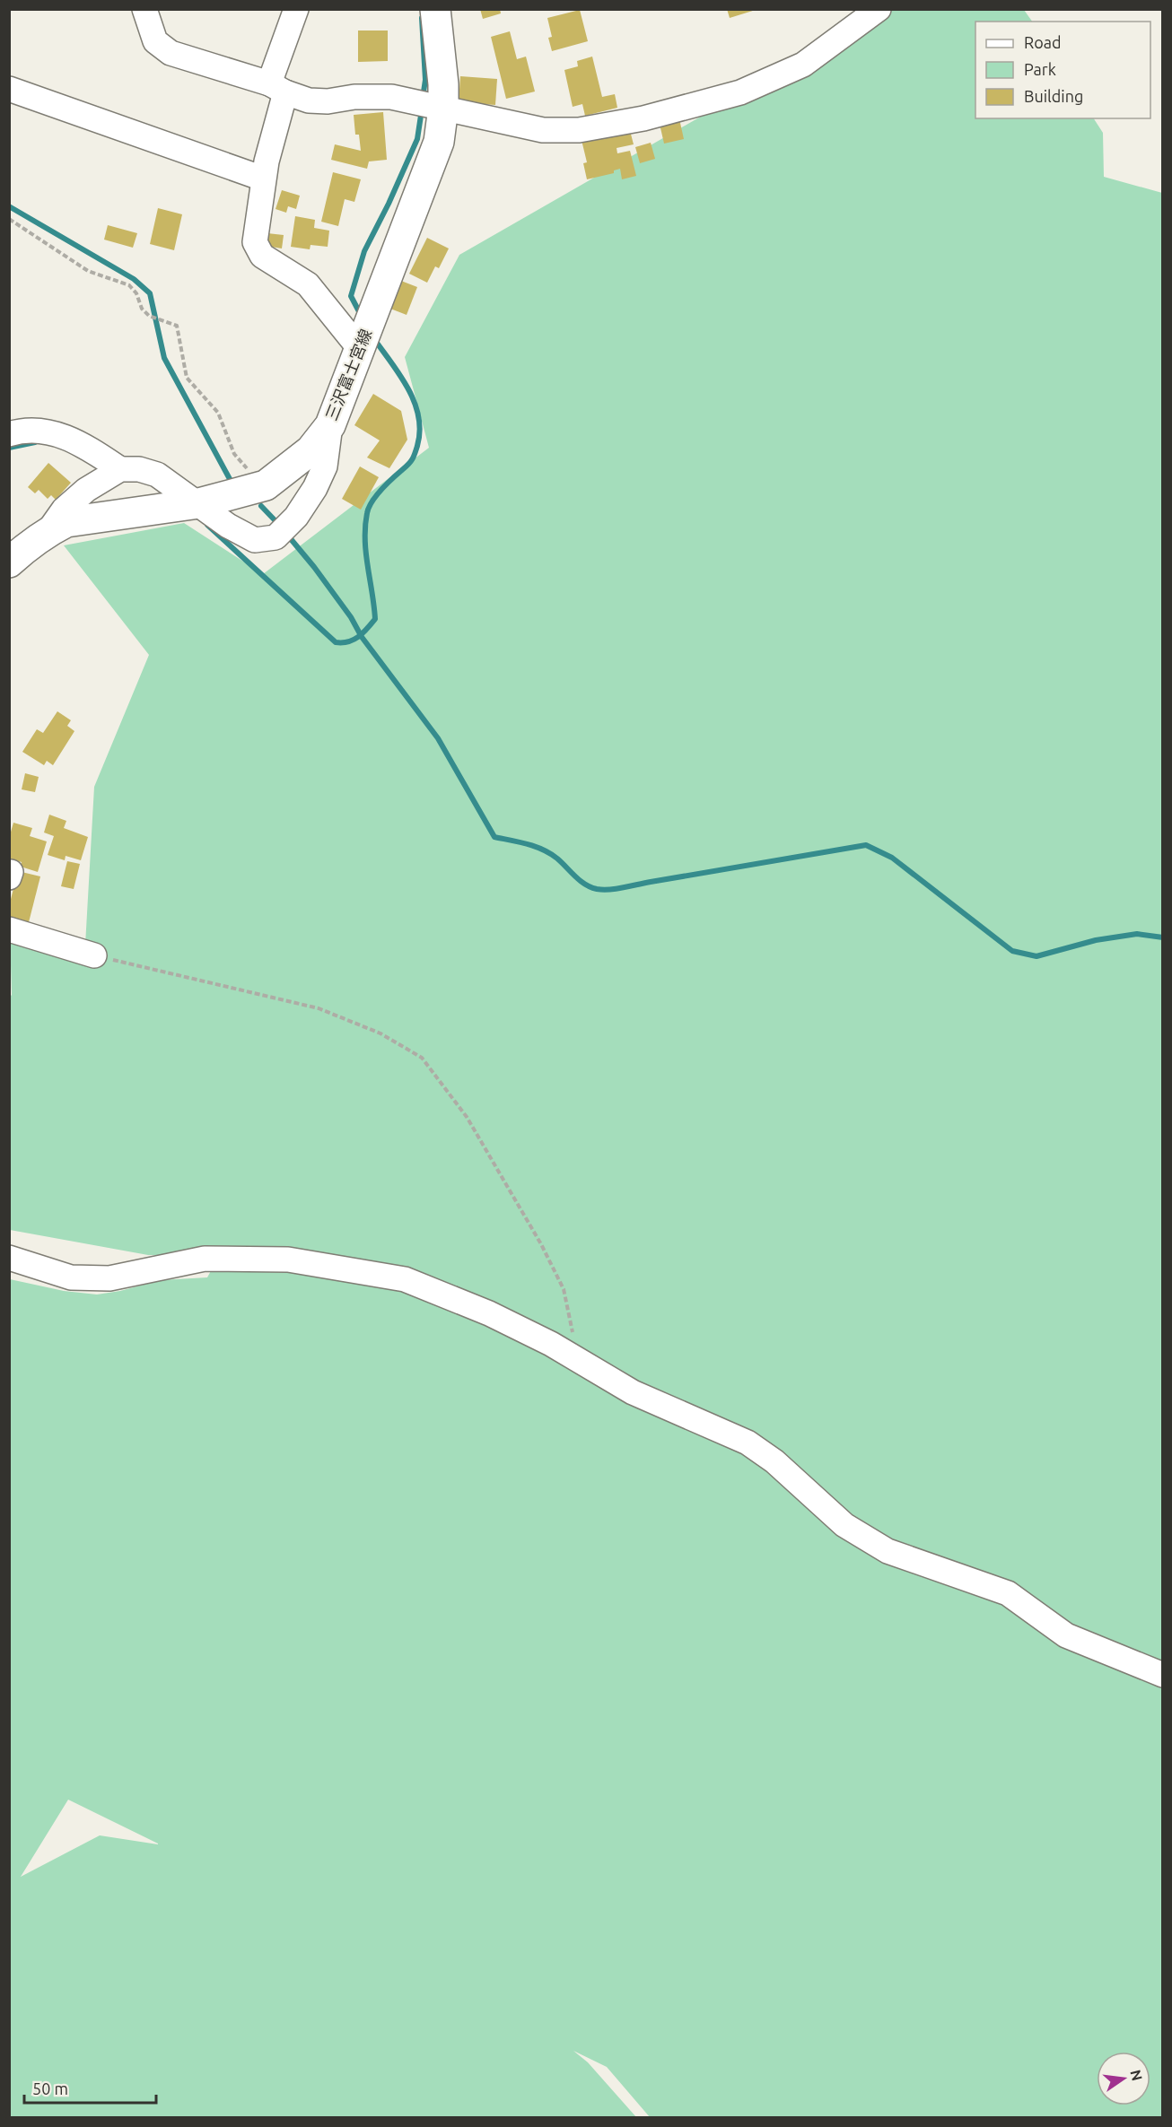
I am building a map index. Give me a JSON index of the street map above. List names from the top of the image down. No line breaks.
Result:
{"streets":{"main road":["三沢富士宮線"]},"legend":["Road","Park","Building"],"scale_bar":"50 m","north":"right"}
